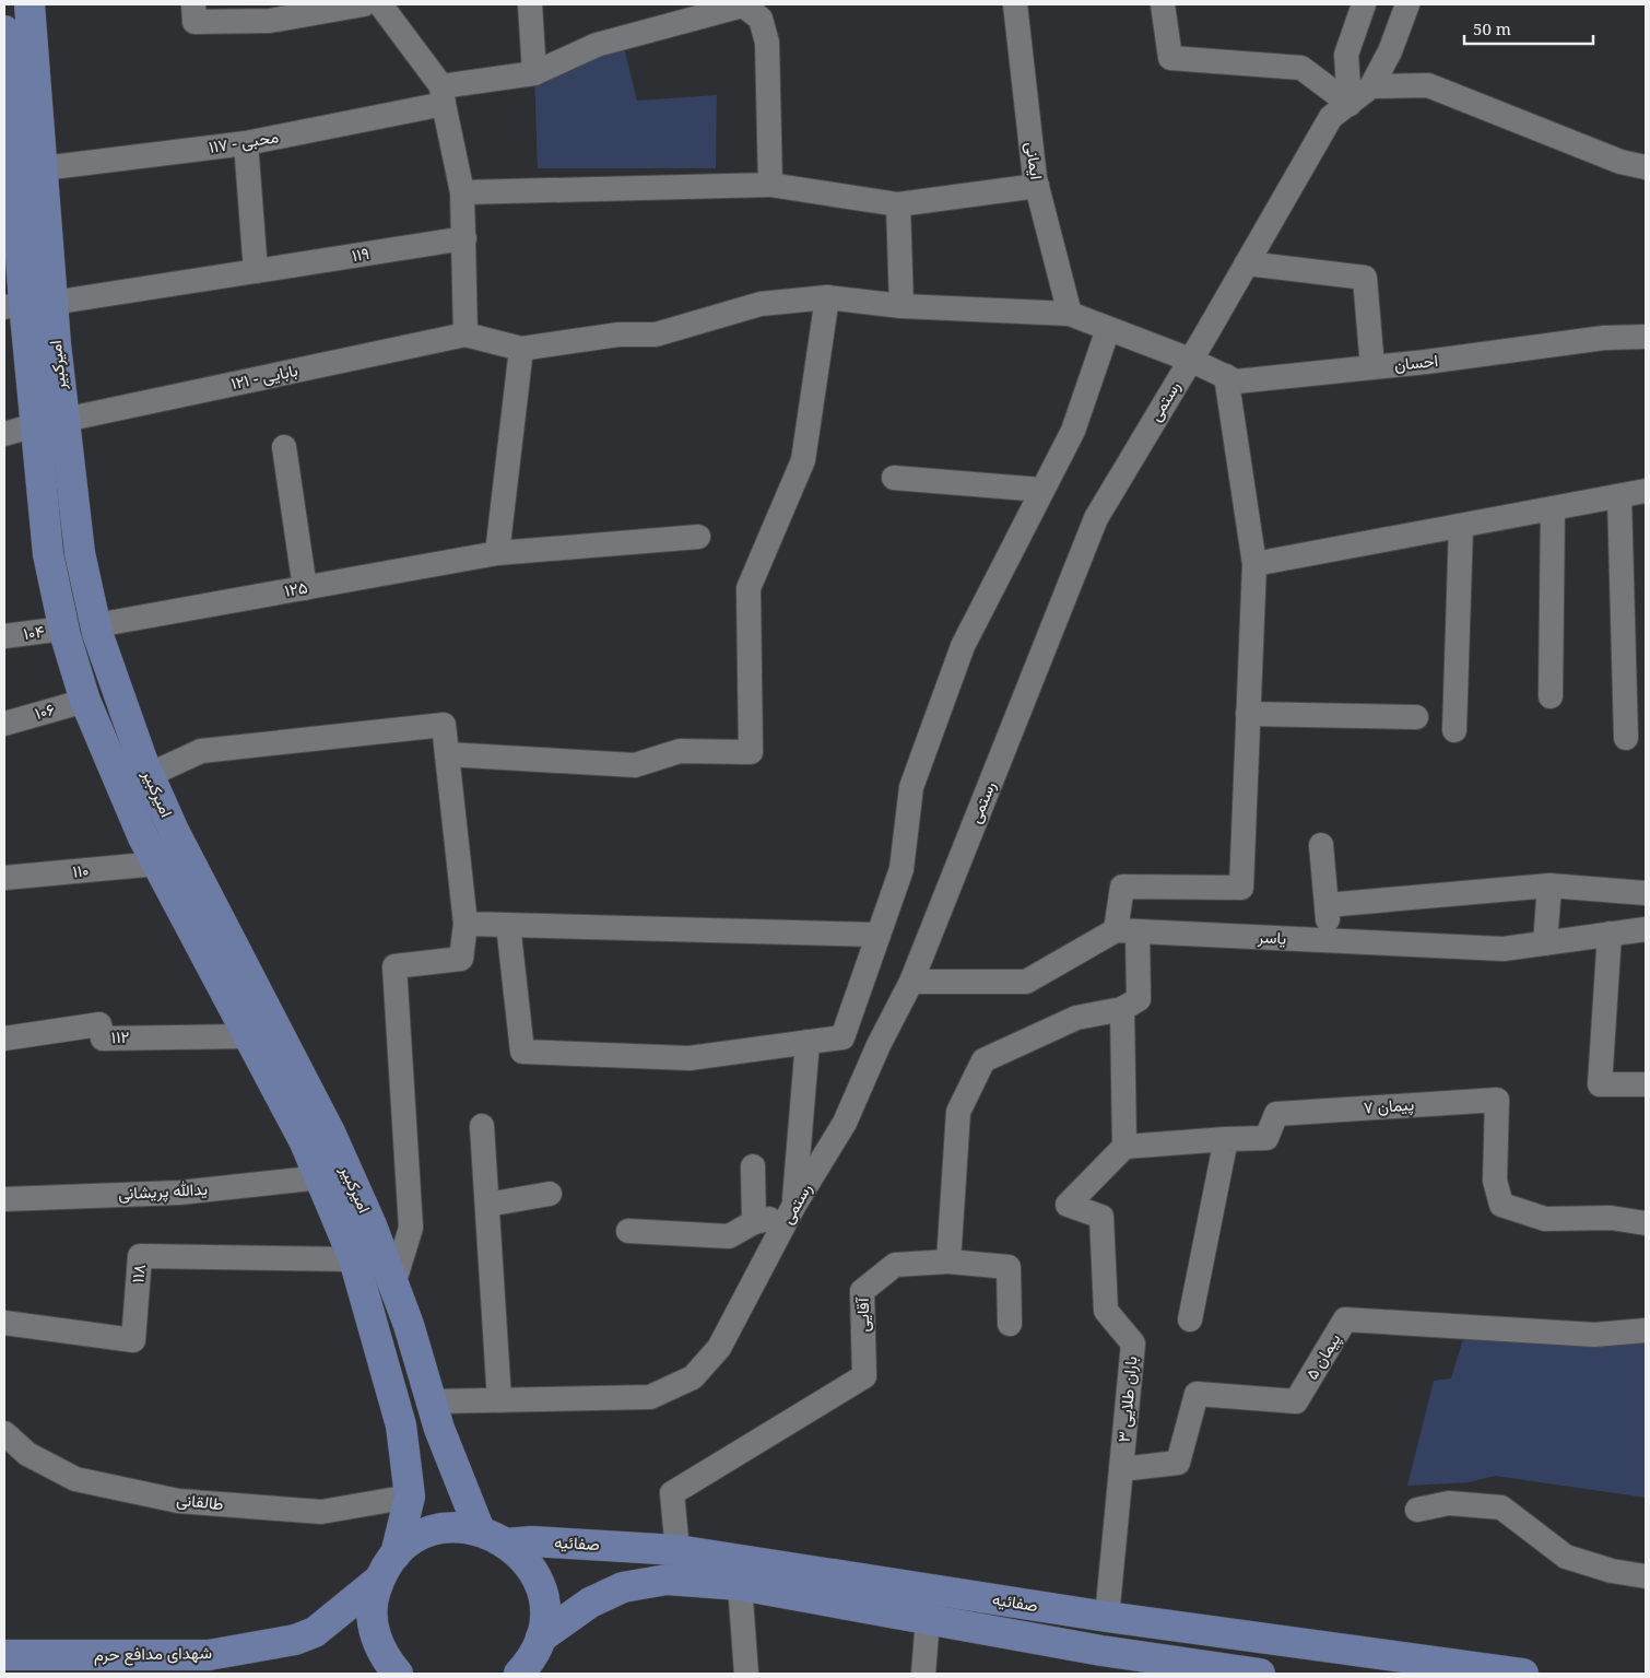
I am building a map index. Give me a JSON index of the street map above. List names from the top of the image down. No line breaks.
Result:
{"streets":{"main road":["امیرکبیر","صفائیه","شهدای مدافع حرم"],"street":["محبی - ۱۱۷","ایمانی","۱۱۹","احسان","بابایی - ۱۲۱","رستمی","۱۲۵","۱۰۴","۱۰۶","۱۱۰","یاسر","۱۱۲","پیمان ۷","یدالله پریشانی","۱۱۸","آقایی","پیمان ۵","باران طلایی ۳","طالقانی"]},"crossings":[["محبی - ۱۱۷","امیرکبیر"],["ایمانی","احسان"],["۱۱۹","امیرکبیر"],["احسان","رستمی"],["امیرکبیر","بابایی - ۱۲۱"],["امیرکبیر","رستمی"],["امیرکبیر","۱۲۵"],["امیرکبیر","۱۰۴"],["امیرکبیر","۱۰۶"],["امیرکبیر","۱۱۰"],["امیرکبیر","۱۱۲"],["امیرکبیر","یدالله پریشانی"],["امیرکبیر","۱۱۸"],["امیرکبیر","طالقانی"],["آقایی","صفائیه"],["پیمان ۵","باران طلایی ۳"],["باران طلایی ۳","صفائیه"]],"scale_bar":"50 m"}
